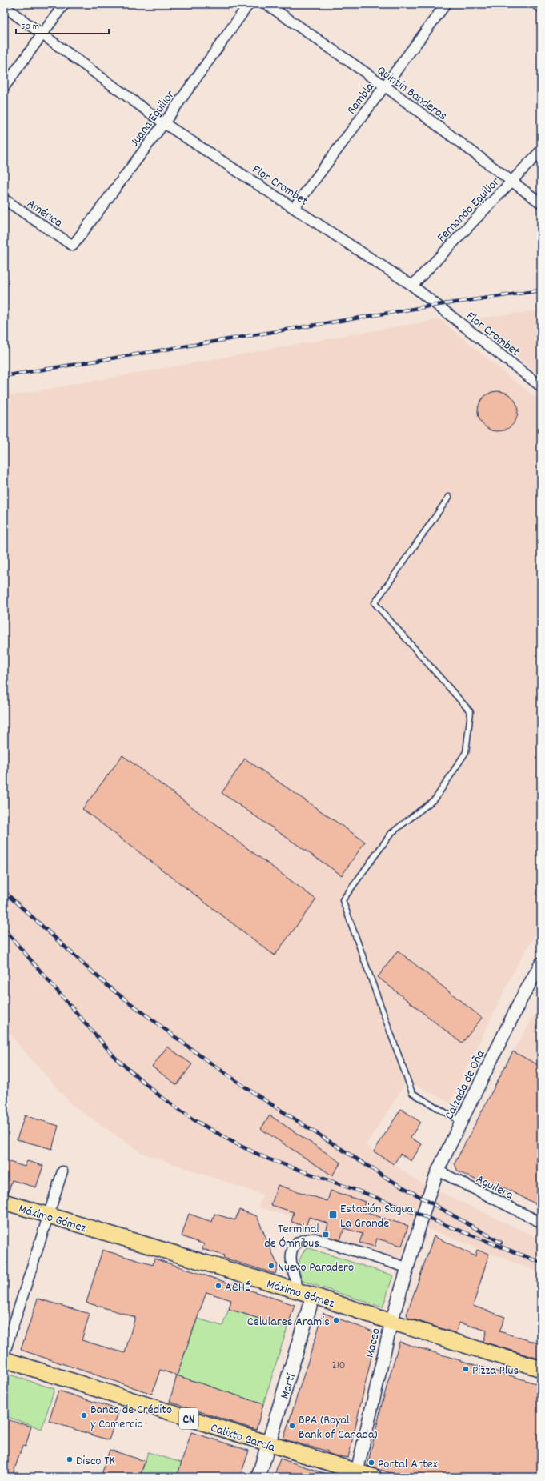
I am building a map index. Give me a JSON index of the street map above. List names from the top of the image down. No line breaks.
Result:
{"streets":{"main road":["Máximo Gómez","Martí","CN","Calixto García"],"street":["Quintín Banderas","Rambla","Juana Eguilior","Flor Crombet","Fernando Eguilior","América","Calzada de Oña","Aguilera","Maceo"]},"crossings":[["Quintín Banderas","Rambla"],["Quintín Banderas","Fernando Eguilior"],["Rambla","Flor Crombet"],["Juana Eguilior","Flor Crombet"],["Juana Eguilior","América"],["Flor Crombet","Fernando Eguilior"],["Calzada de Oña","Aguilera"],["Calzada de Oña","Maceo"],["Máximo Gómez","Maceo"],["Máximo Gómez","Martí"],["Maceo","Calixto García"],["Martí","Calixto García"]],"places":{"transit":["Estación Sagua La Grande","Terminal de Ómnibus"],"other":["Nuevo Paradero","ACHÉ","Celulares Aramis","Pizza Plus","Banco de Crédito y Comercio","BPA (Royal Bank of Canada)","Disco TK","Portal Artex"]},"house_numbers":["210"],"scale_bar":"50 m"}
